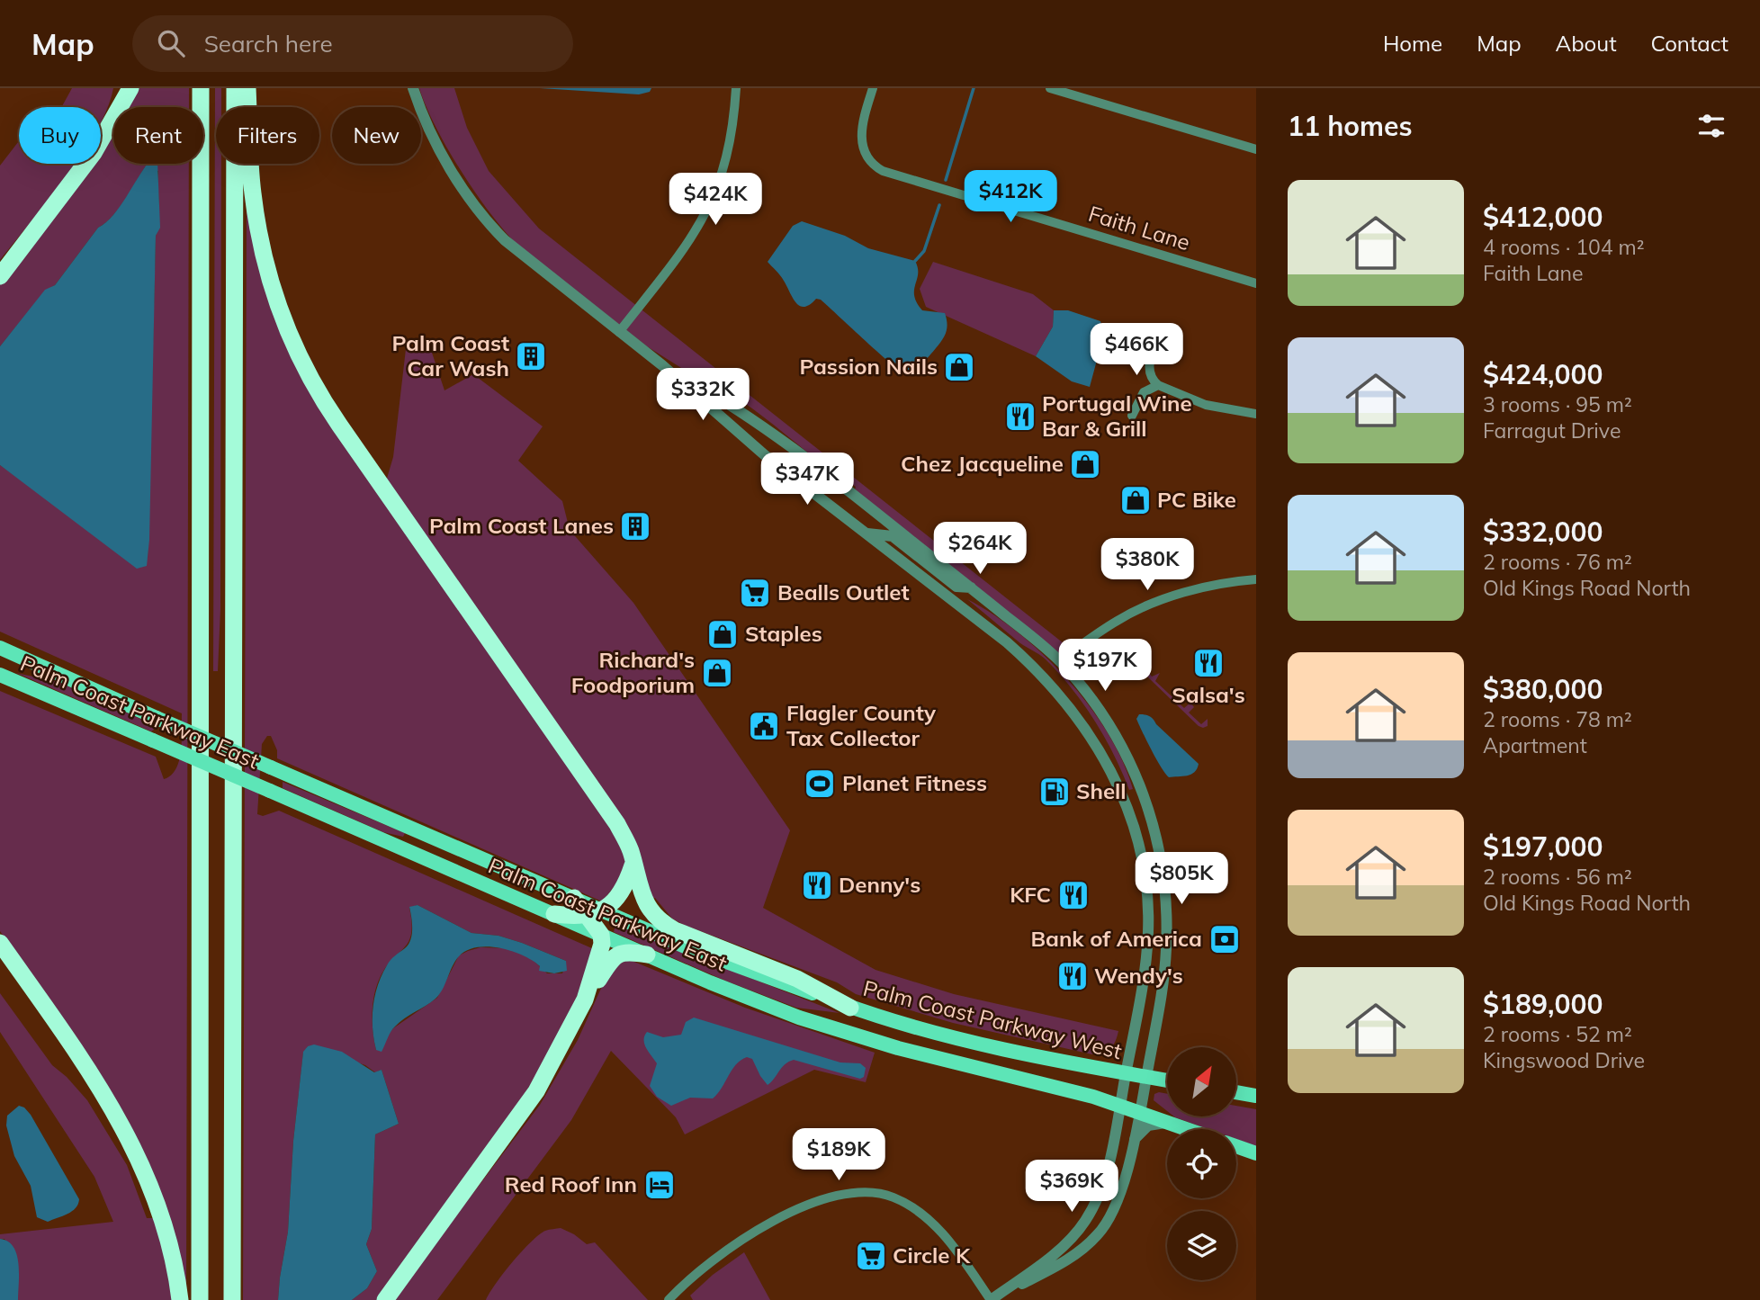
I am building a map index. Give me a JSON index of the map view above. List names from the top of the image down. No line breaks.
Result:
{"streets":{"main road":["Palm Coast Parkway East","Palm Coast Parkway West"],"street":["Faith Lane"]},"places":{"building":["Palm Coast Car Wash","Palm Coast Lanes"],"shop":["Passion Nails","Chez Jacqueline","PC Bike","Staples","Richard's Foodporium"],"restaurant":["Portugal Wine Bar & Grill","Salsa's","Denny's","KFC","Wendy's"],"supermarket":["Bealls Outlet","Circle K"],"public building":["Flagler County Tax Collector"],"sports":["Planet Fitness"],"fuel station":["Shell"],"bank":["Bank of America"],"hotel":["Red Roof Inn"]},"north":"top right","page":{"header":"Map","search":"Search here","nav":["Home","Map","About","Contact"],"heading":"11 homes","chip":["Buy","Rent","Filters","New"],"list":[{"name":"$412,000","note":"4 rooms · 104 m² · Faith Lane"},{"name":"$424,000","note":"3 rooms · 95 m² · Farragut Drive"},{"name":"$332,000","note":"2 rooms · 76 m² · Old Kings Road North"},{"name":"$380,000","note":"2 rooms · 78 m² · Apartment"},{"name":"$197,000","note":"2 rooms · 56 m² · Old Kings Road North"},{"name":"$189,000","note":"2 rooms · 52 m² · Kingswood Drive"}],"price":["$412K","$424K","$466K","$332K","$347K","$264K","$380K","$197K","$805K","$189K","$369K"]}}
